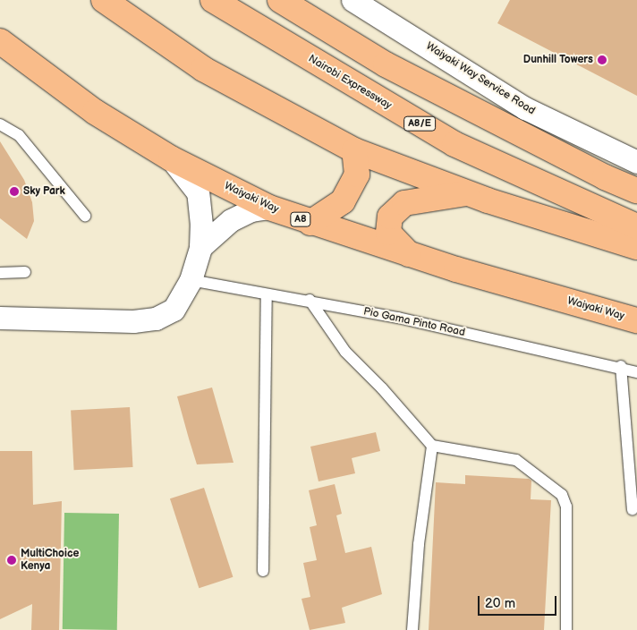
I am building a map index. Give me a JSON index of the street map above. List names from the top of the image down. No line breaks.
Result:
{"streets":{"highway":["Nairobi Expressway","A8/E","Waiyaki Way","A8"],"street":["Waiyaki Way Service Road"],"lane":["Pio Gama Pinto Road"]},"places":["Dunhill Towers","Sky Park","MultiChoice Kenya"],"scale_bar":"20 m"}
